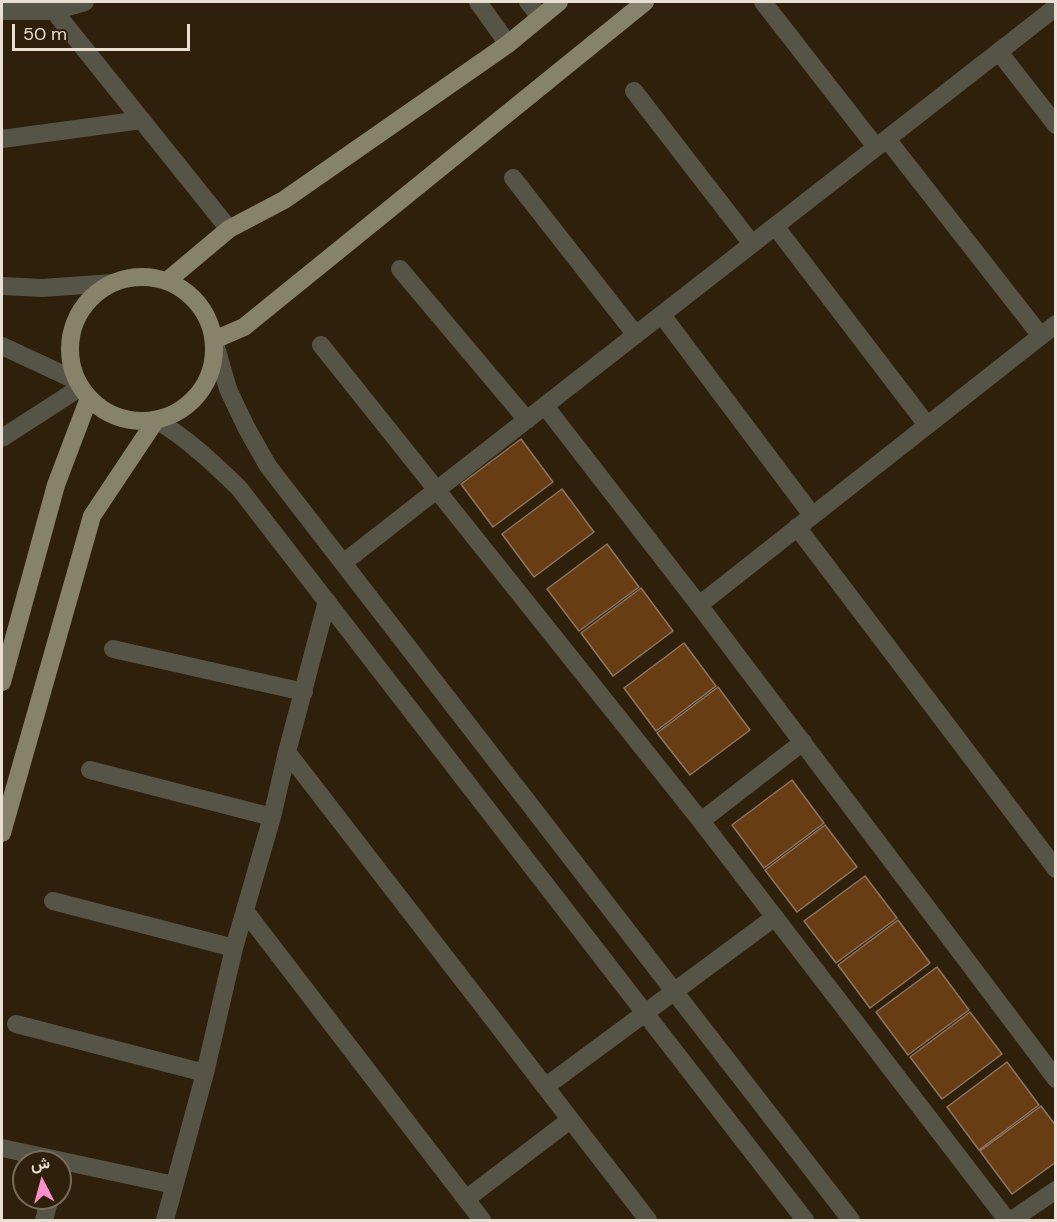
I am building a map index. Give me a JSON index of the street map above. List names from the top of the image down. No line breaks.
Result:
{"scale_bar":"50 m","north":"top"}
